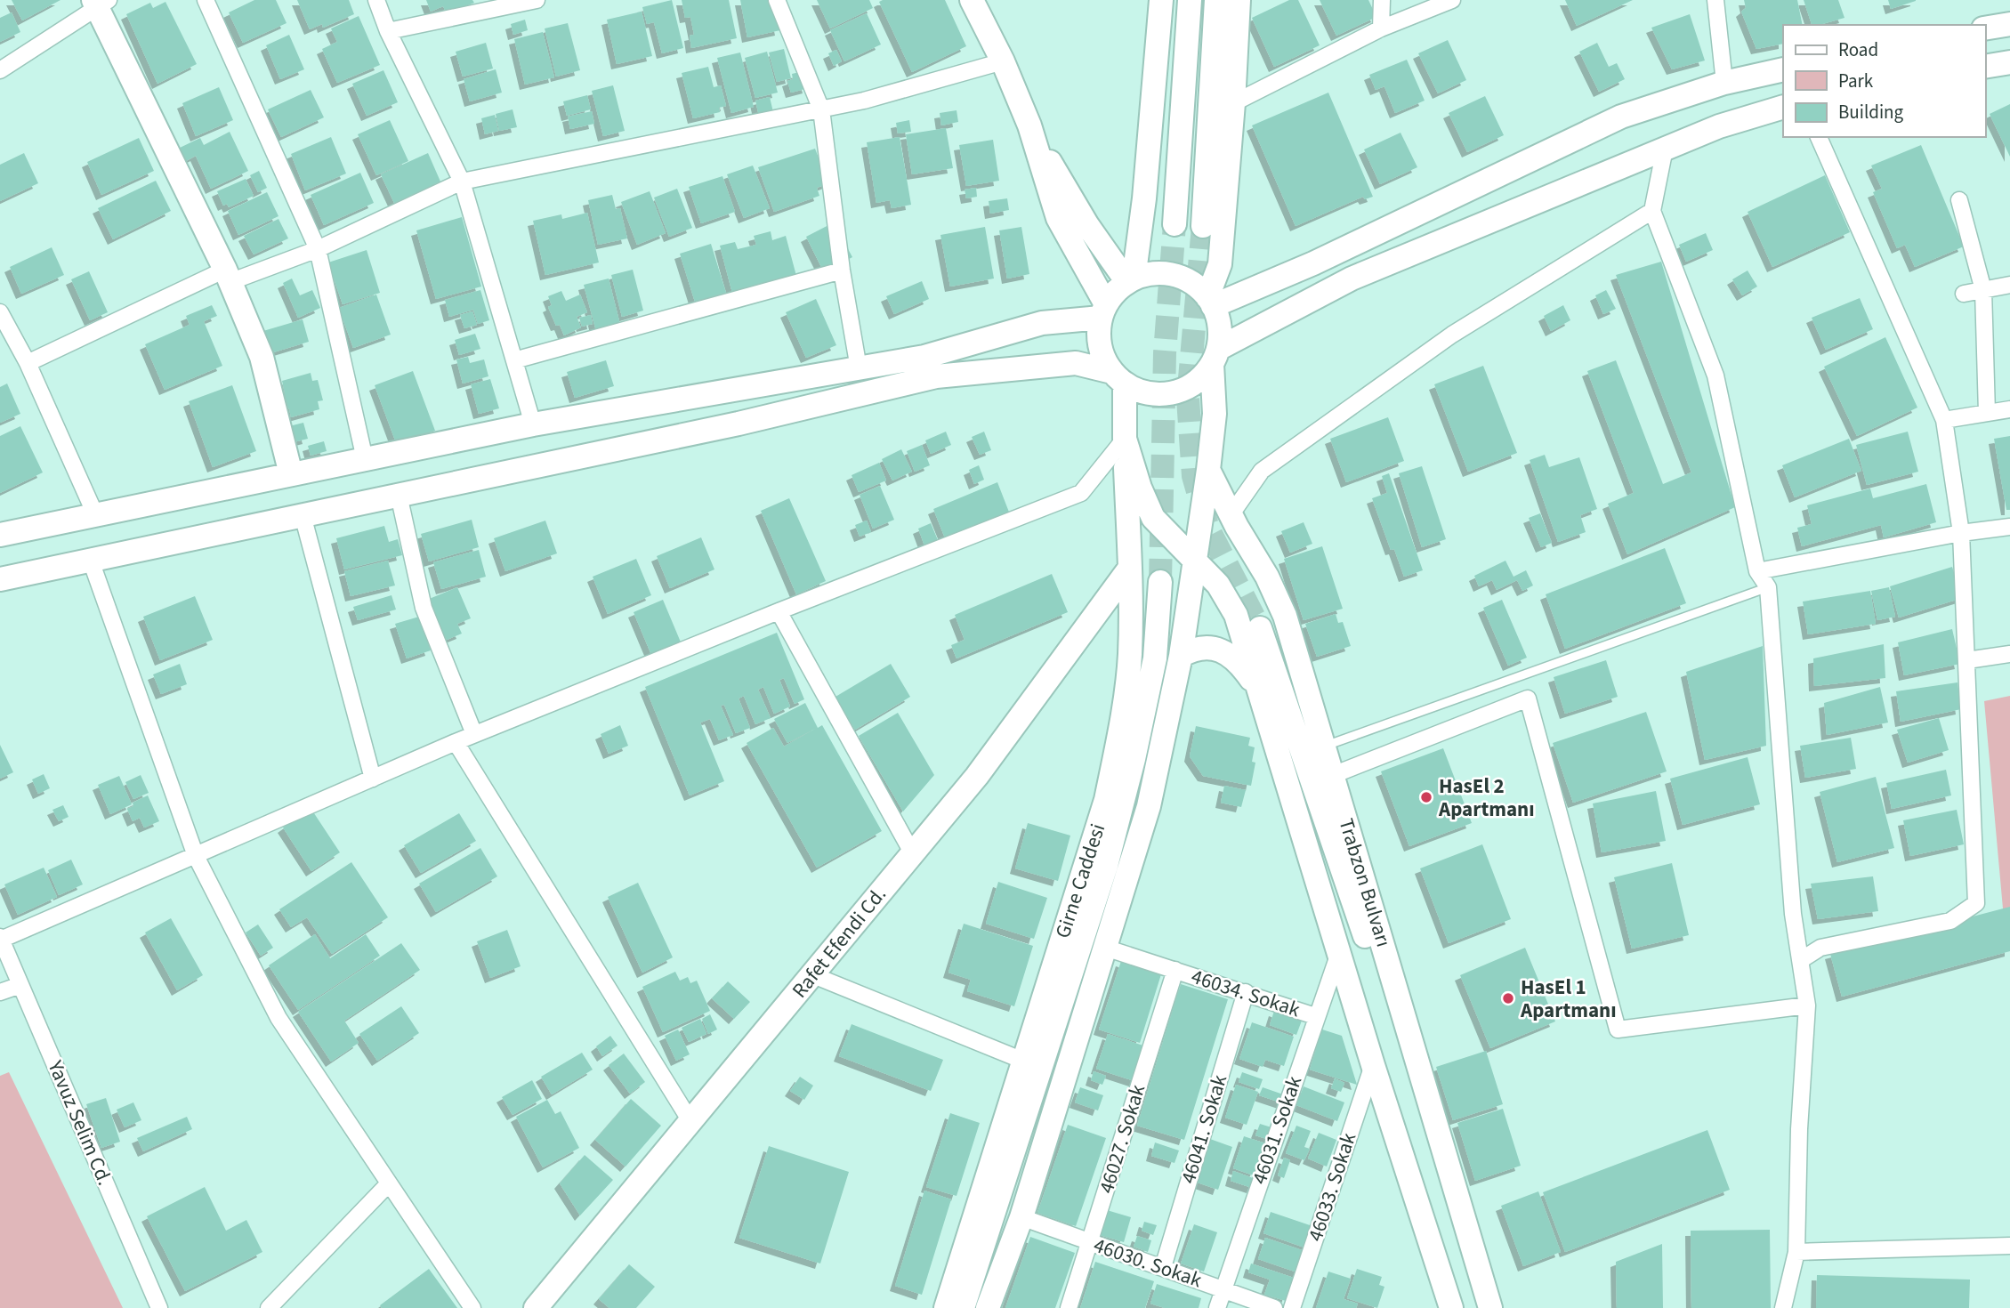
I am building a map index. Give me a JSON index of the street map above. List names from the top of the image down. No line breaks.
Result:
{"streets":{"main road":["Girne Caddesi","Trabzon Bulvarı","Rafet Efendi Cd."],"street":["46034. Sokak","Yavuz Selim Cd.","46041. Sokak","46031. Sokak","46027. Sokak","46033. Sokak","46030. Sokak"]},"crossings":[["Girne Caddesi","Rafet Efendi Cd."],["Girne Caddesi","46034. Sokak"],["Girne Caddesi","46030. Sokak"],["46034. Sokak","46041. Sokak"],["46034. Sokak","46031. Sokak"],["46034. Sokak","46027. Sokak"],["46041. Sokak","46030. Sokak"],["46031. Sokak","46030. Sokak"],["46027. Sokak","46030. Sokak"]],"places":["HasEl 2 Apartmanı","HasEl 1 Apartmanı"],"legend":["Road","Park","Building"]}
